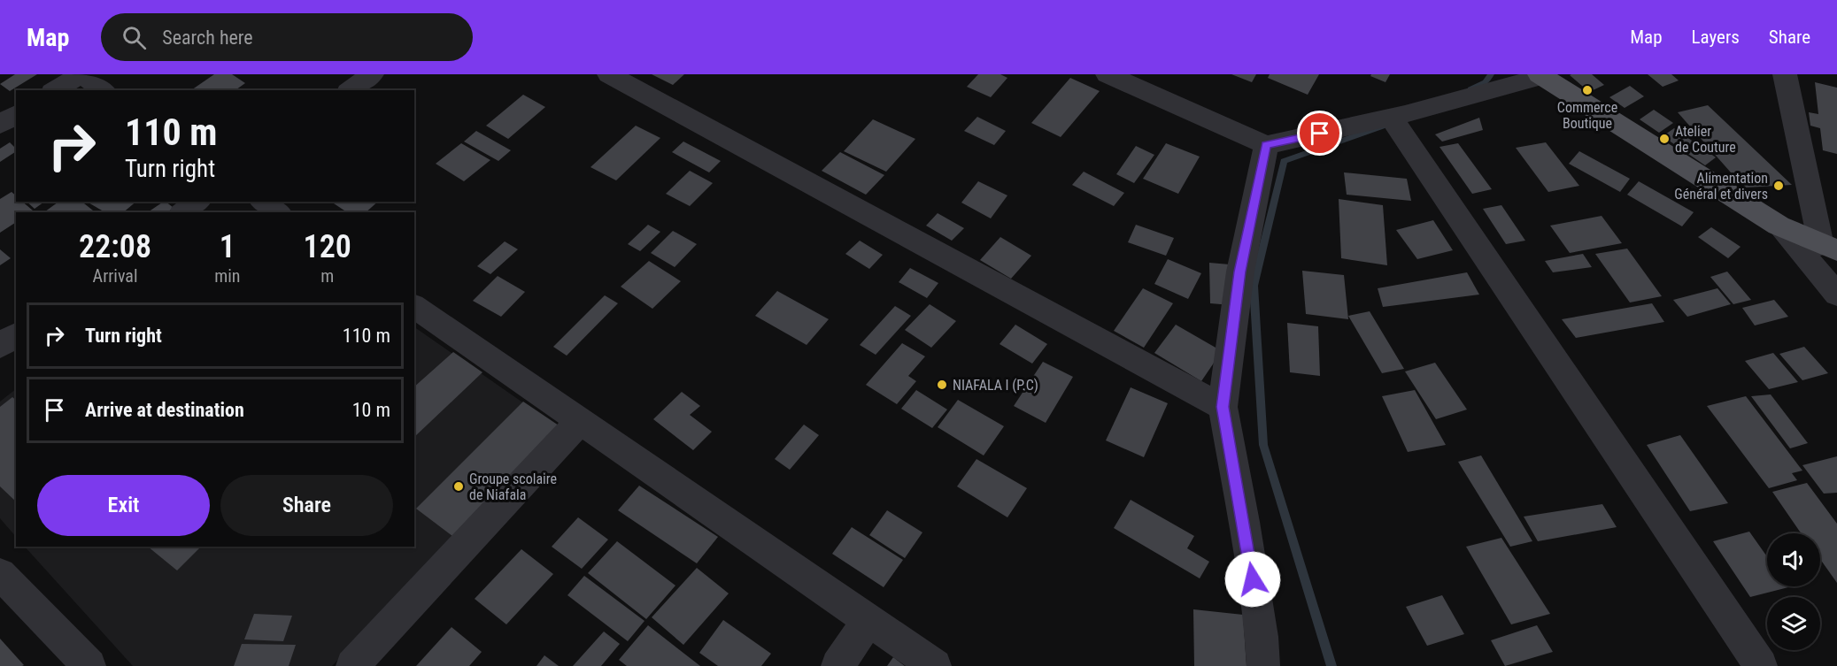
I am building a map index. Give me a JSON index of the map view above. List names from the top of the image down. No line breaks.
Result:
{"places":["Commerce Boutique","Atelier de Couture","Alimentation Général et divers","NIAFALA I (P.C)","Groupe scolaire de Niafala"],"page":{"header":"Map","search":"Search here","nav":["Map","Layers","Share"],"turn":["110 m","Turn right"],"eta":["22:08","Arrival","1","min","120","m"],"list":[{"name":"Turn right","value":"110 m"},{"name":"Arrive at destination","value":"10 m"}],"buttons":["Exit","Share"]}}
